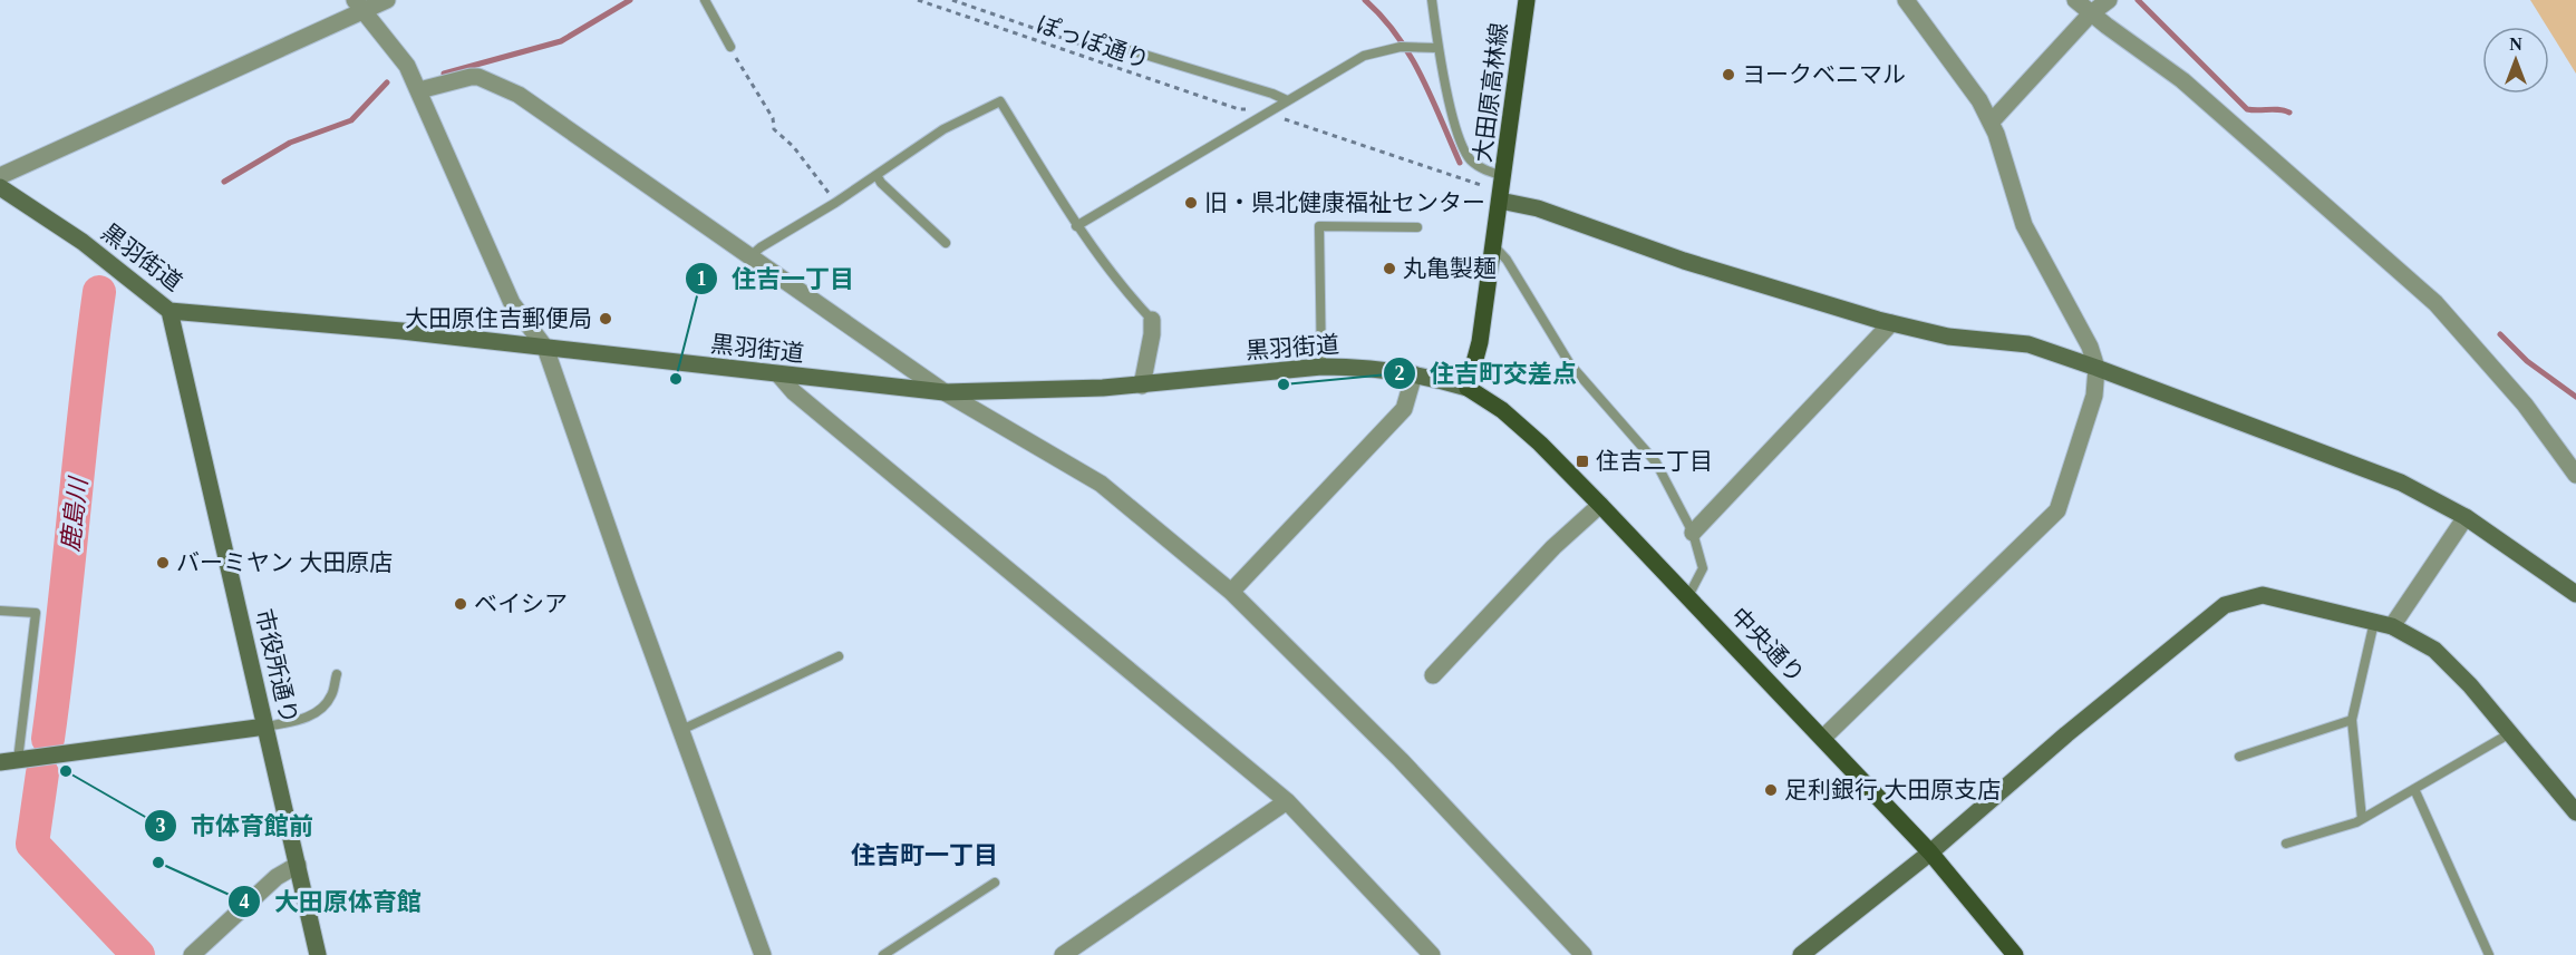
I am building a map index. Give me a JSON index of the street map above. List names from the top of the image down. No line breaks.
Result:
{"streets":{"main road":["大田原高林線","中央通り"],"street":["黒羽街道","市役所通り"],"path":["ぽっぽ通り"]},"crossings":[["大田原高林線","黒羽街道"],["大田原高林線","中央通り"],["黒羽街道","中央通り"],["黒羽街道","市役所通り"]],"districts":["住吉町一丁目"],"water":["鹿島川"],"places":{"other":["ヨークベニマル","旧・県北健康福祉センター","丸亀製麺","大田原住吉郵便局","住吉一丁目","住吉町交差点","バーミヤン 大田原店","ベイシア","市体育館前","足利銀行 大田原支店","大田原体育館"],"transit":["住吉二丁目"]},"north":"top"}
